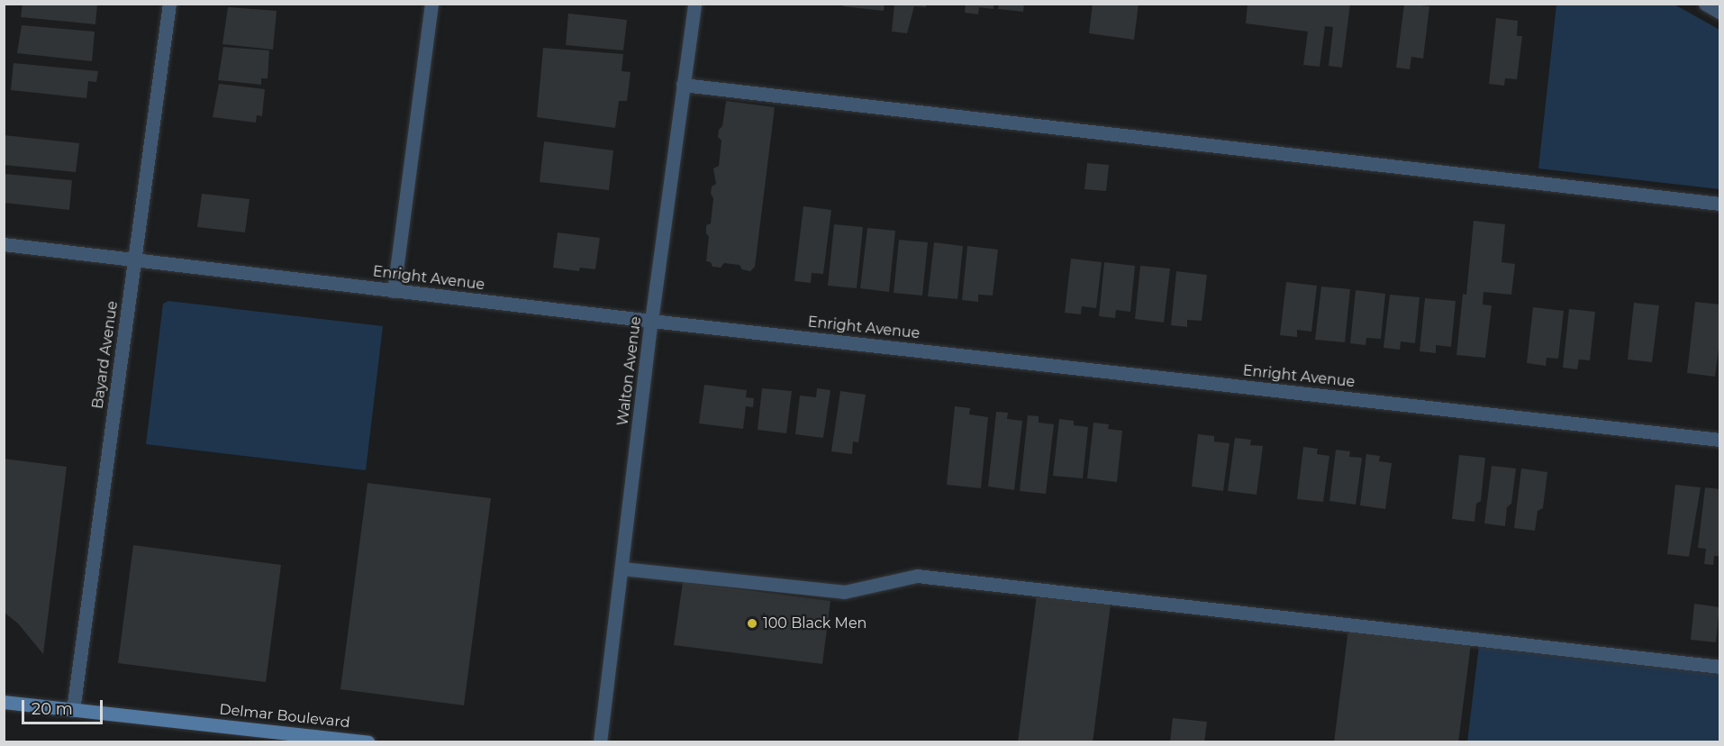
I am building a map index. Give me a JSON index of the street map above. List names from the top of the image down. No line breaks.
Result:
{"streets":{"main road":["Delmar Boulevard"],"street":["Enright Avenue","Bayard Avenue","Walton Avenue"]},"crossings":[["Enright Avenue","Bayard Avenue"],["Enright Avenue","Walton Avenue"],["Bayard Avenue","Delmar Boulevard"]],"places":["100 Black Men"],"scale_bar":"20 m"}
